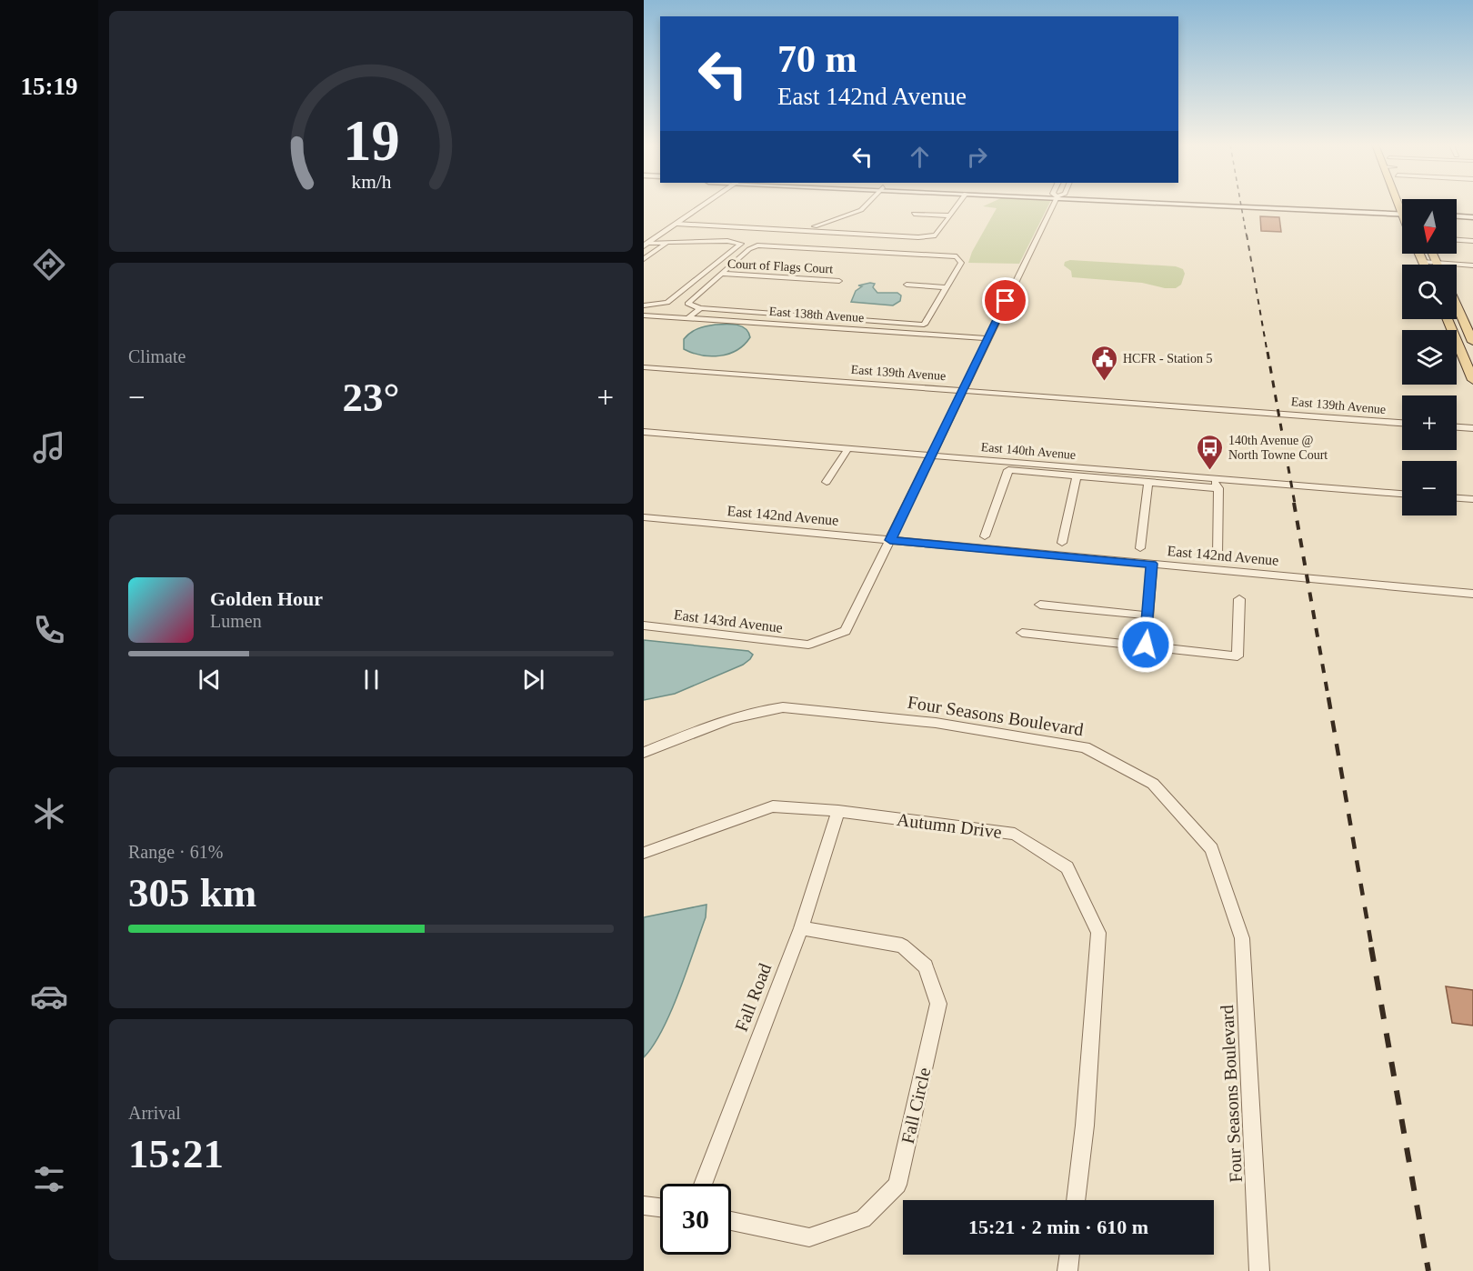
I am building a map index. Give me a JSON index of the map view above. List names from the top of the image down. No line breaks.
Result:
{"streets":{"street":["Court of Flags Court","East 138th Avenue","East 139th Avenue","East 140th Avenue","East 142nd Avenue","East 143rd Avenue","Four Seasons Boulevard","Autumn Drive","Fall Road","Fall Circle"]},"crossings":[["East 142nd Avenue","East 143rd Avenue"],["Autumn Drive","Fall Road"],["Fall Road","Fall Circle"]],"places":{"public building":["HCFR - Station 5"],"bus stop":["140th Avenue @ North Towne Court"]},"north":"bottom","page":{"tabs":"15:19","turn":["70 m","East 142nd Avenue"],"map_buttons":["+","−"],"tile":["Climate",["Range · 61%","305 km"],["Arrival","15:21"]],"heat":["−","23°","+"],"song":["Golden Hour","Lumen"],"limit":"30","trip":"15:21 · 2 min · 610 m","gauge":["19","km/h"]}}
